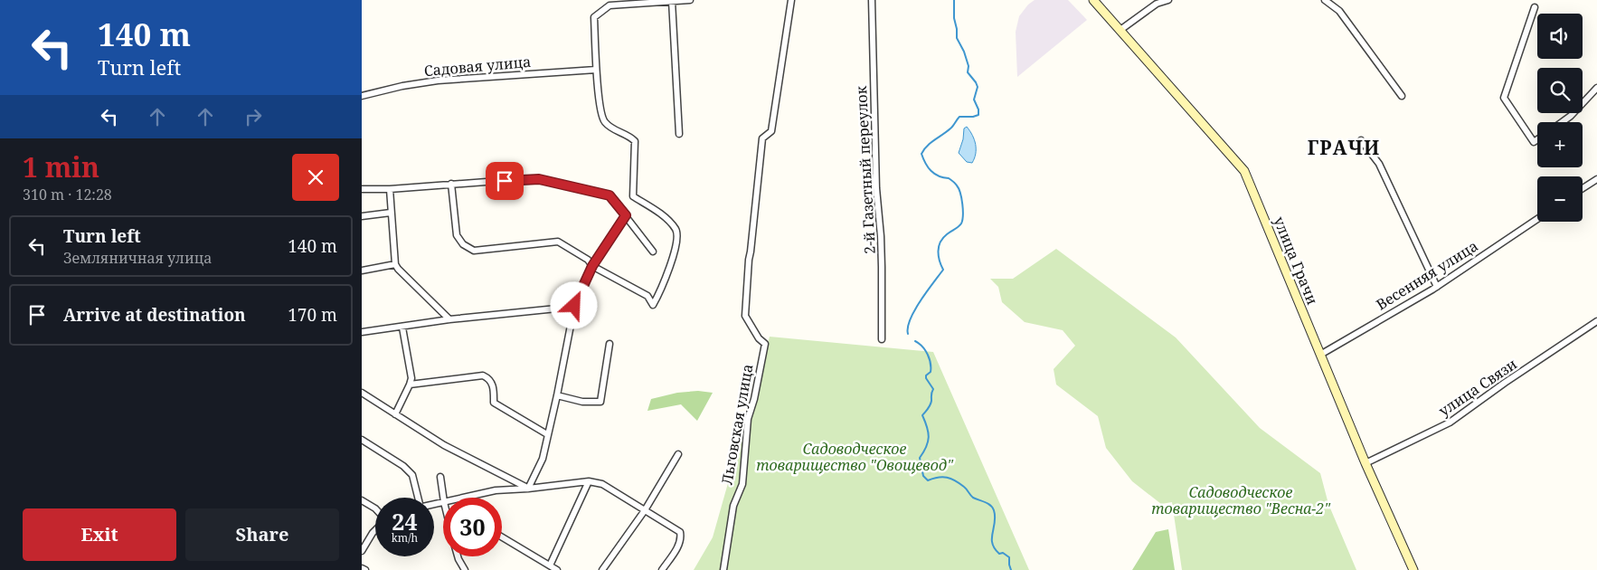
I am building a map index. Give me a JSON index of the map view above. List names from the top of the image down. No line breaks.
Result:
{"streets":{"street":["Садовая улица","2-й Газетный переулок","улица Грачи","Весенняя улица","улица Связи","Льговская улица"]},"crossings":[["улица Грачи","Весенняя улица"],["улица Грачи","улица Связи"]],"districts":["ГРАЧИ"],"parks":["Садоводческое товарищество \"Овощевод\"","Садоводческое товарищество \"Весна-2\""],"page":{"turn":["140 m","Turn left"],"map_buttons":["+","−"],"heading":["1 min","310 m · 12:28"],"list":[{"name":"Turn left","note":"Земляничная улица","value":"140 m"},{"name":"Arrive at destination","value":"170 m"}],"speed":"24 km/h","limit":"30","buttons":["Exit","Share"]}}
